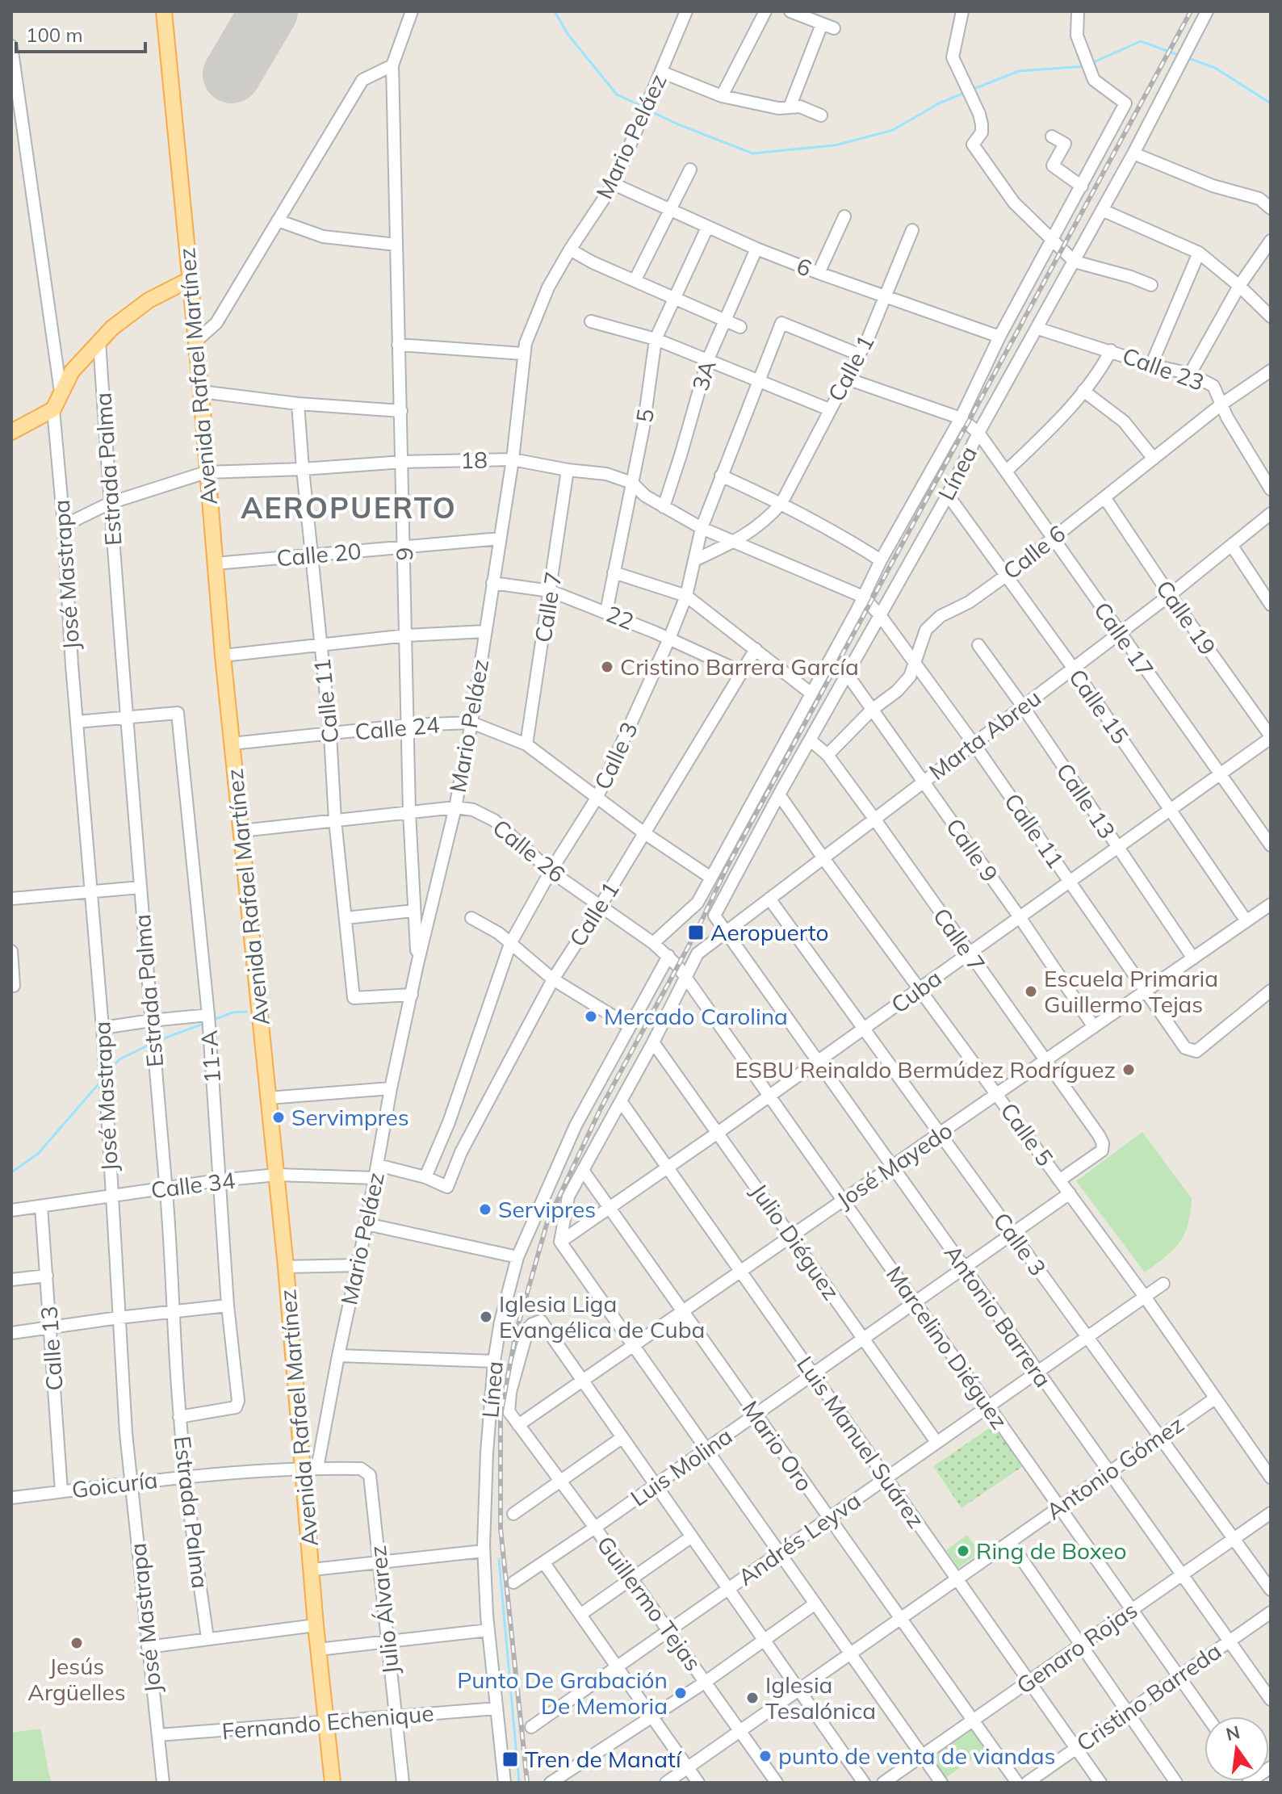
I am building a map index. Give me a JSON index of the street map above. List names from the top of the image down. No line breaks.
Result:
{"streets":{"main road":["Avenida Rafael Martínez"],"street":["Mario Peláez","6","Calle 1","Calle 23","3A","5","18","Estrada Palma","Línea","Calle 6","9","Calle 20","José Mastrapa","Calle 7","22","Calle 19","Calle 17","Calle 11","Calle 15","Calle 24","Marta Abreu","Calle 3","Calle 13","Calle 9","Calle 26","Cuba","11-A","Calle 5","José Mayedo","Calle 34","Julio Diéguez","Antonio Barrera","Marcelino Diéguez","Luis Manuel Suárez","Mario Oro","Luis Molina","Antonio Gómez","Goicuría","Andrés Leyva","Guillermo Tejas","Julio Álvarez","Genaro Rojas","Cristino Barreda","Fernando Echenique"]},"crossings":[["Mario Peláez","6"],["Mario Peláez","Avenida Rafael Martínez"],["Mario Peláez","18"],["Mario Peláez","9"],["Mario Peláez","Calle 20"],["Mario Peláez","22"],["Mario Peláez","Calle 11"],["Mario Peláez","Calle 24"],["Mario Peláez","Calle 26"],["Mario Peláez","Calle 34"],["Mario Peláez","Goicuría"],["6","Calle 1"],["6","3A"],["6","5"],["6","Línea"],["Calle 1","18"],["Calle 1","22"],["Calle 1","Calle 17"],["Calle 1","Calle 24"],["Calle 1","Calle 3"],["Calle 1","Calle 26"],["Calle 23","Línea"],["Calle 23","Calle 6"],["3A","18"],["Avenida Rafael Martínez","18"],["Avenida Rafael Martínez","Calle 20"],["Avenida Rafael Martínez","Calle 24"],["Avenida Rafael Martínez","Calle 26"],["Avenida Rafael Martínez","Calle 34"],["Avenida Rafael Martínez","Goicuría"],["Avenida Rafael Martínez","Fernando Echenique"],["5","18"],["5","22"],["18","Estrada Palma"],["18","Línea"],["18","9"],["18","José Mastrapa"],["18","Calle 7"],["18","Calle 11"],["18","Calle 3"],["Estrada Palma","11-A"],["Estrada Palma","Calle 34"],["Estrada Palma","Goicuría"],["Línea","Calle 7"],["Línea","Calle 17"],["Línea","Calle 11"],["Línea","Calle 15"],["Línea","Calle 24"],["Línea","Marta Abreu"],["Línea","Calle 9"],["Línea","Calle 26"],["Línea","Calle 5"],["Línea","José Mayedo"],["Línea","Antonio Barrera"],["Línea","Marcelino Diéguez"],["Línea","Guillermo Tejas"],["Línea","Fernando Echenique"],["Calle 6","Calle 7"],["Calle 6","Calle 19"],["Calle 6","Calle 17"],["Calle 6","Calle 11"],["Calle 6","Calle 15"],["Calle 6","Calle 9"],["9","Calle 20"],["9","Calle 24"],["9","Calle 26"],["Calle 20","Calle 11"],["José Mastrapa","Calle 34"],["José Mastrapa","Goicuría"],["José Mastrapa","Fernando Echenique"],["Calle 7","22"],["Calle 7","Calle 24"],["Calle 7","Marta Abreu"],["Calle 7","Cuba"],["Calle 7","Calle 5"],["Calle 7","José Mayedo"],["22","Calle 3"],["Calle 19","Marta Abreu"],["Calle 19","Cuba"],["Calle 17","Marta Abreu"],["Calle 17","Cuba"],["Calle 11","Calle 24"],["Calle 11","Marta Abreu"],["Calle 11","Calle 26"],["Calle 11","Cuba"],["Calle 11","José Mayedo"],["Calle 15","Marta Abreu"],["Calle 15","Cuba"],["Calle 15","José Mayedo"],["Calle 24","Calle 3"],["Marta Abreu","Calle 3"],["Marta Abreu","Calle 13"],["Marta Abreu","Calle 9"],["Marta Abreu","Calle 5"],["Marta Abreu","Antonio Barrera"],["Marta Abreu","Marcelino Diéguez"],["Calle 3","Calle 26"],["Calle 3","Cuba"],["Calle 3","José Mayedo"],["Calle 3","Luis Molina"],["Calle 3","Antonio Gómez"],["Calle 3","Andrés Leyva"],["Calle 3","Genaro Rojas"],["Calle 13","Cuba"],["Calle 13","José Mayedo"],["Calle 13","Calle 34"],["Calle 13","Goicuría"],["Calle 9","Cuba"],["Calle 9","José Mayedo"],["Calle 26","Marcelino Diéguez"],["Cuba","Calle 5"],["Cuba","Julio Diéguez"],["Cuba","Antonio Barrera"],["Cuba","Marcelino Diéguez"],["Cuba","Luis Manuel Suárez"],["Cuba","Mario Oro"],["11-A","Calle 34"],["Calle 5","José Mayedo"],["Calle 5","Luis Molina"],["Calle 5","Antonio Gómez"],["Calle 5","Andrés Leyva"],["José Mayedo","Julio Diéguez"],["José Mayedo","Antonio Barrera"],["José Mayedo","Marcelino Diéguez"],["José Mayedo","Luis Manuel Suárez"],["José Mayedo","Mario Oro"],["José Mayedo","Guillermo Tejas"],["Julio Diéguez","Luis Molina"],["Julio Diéguez","Andrés Leyva"],["Antonio Barrera","Luis Molina"],["Antonio Barrera","Antonio Gómez"],["Antonio Barrera","Andrés Leyva"],["Antonio Barrera","Genaro Rojas"],["Antonio Barrera","Cristino Barreda"],["Marcelino Diéguez","Luis Molina"],["Marcelino Diéguez","Antonio Gómez"],["Marcelino Diéguez","Andrés Leyva"],["Marcelino Diéguez","Genaro Rojas"],["Marcelino Diéguez","Cristino Barreda"],["Luis Manuel Suárez","Luis Molina"],["Luis Manuel Suárez","Antonio Gómez"],["Luis Manuel Suárez","Andrés Leyva"],["Luis Manuel Suárez","Genaro Rojas"],["Luis Manuel Suárez","Cristino Barreda"],["Mario Oro","Luis Molina"],["Mario Oro","Antonio Gómez"],["Mario Oro","Andrés Leyva"],["Mario Oro","Genaro Rojas"],["Luis Molina","Guillermo Tejas"],["Antonio Gómez","Guillermo Tejas"],["Goicuría","Julio Álvarez"],["Andrés Leyva","Guillermo Tejas"],["Julio Álvarez","Fernando Echenique"]],"districts":["AEROPUERTO"],"places":{"other":["Cristino Barrera García","Escuela Primaria Guillermo Tejas","Mercado Carolina","ESBU Reinaldo Bermúdez Rodríguez","Servimpres","Servipres","Iglesia Liga Evangélica de Cuba","Ring de Boxeo","Jesús Argüelles","Punto De Grabación De Memoria","Iglesia Tesalónica","punto de venta de viandas"],"transit":["Aeropuerto","Tren de Manatí"]},"scale_bar":"100 m","north":"top"}
